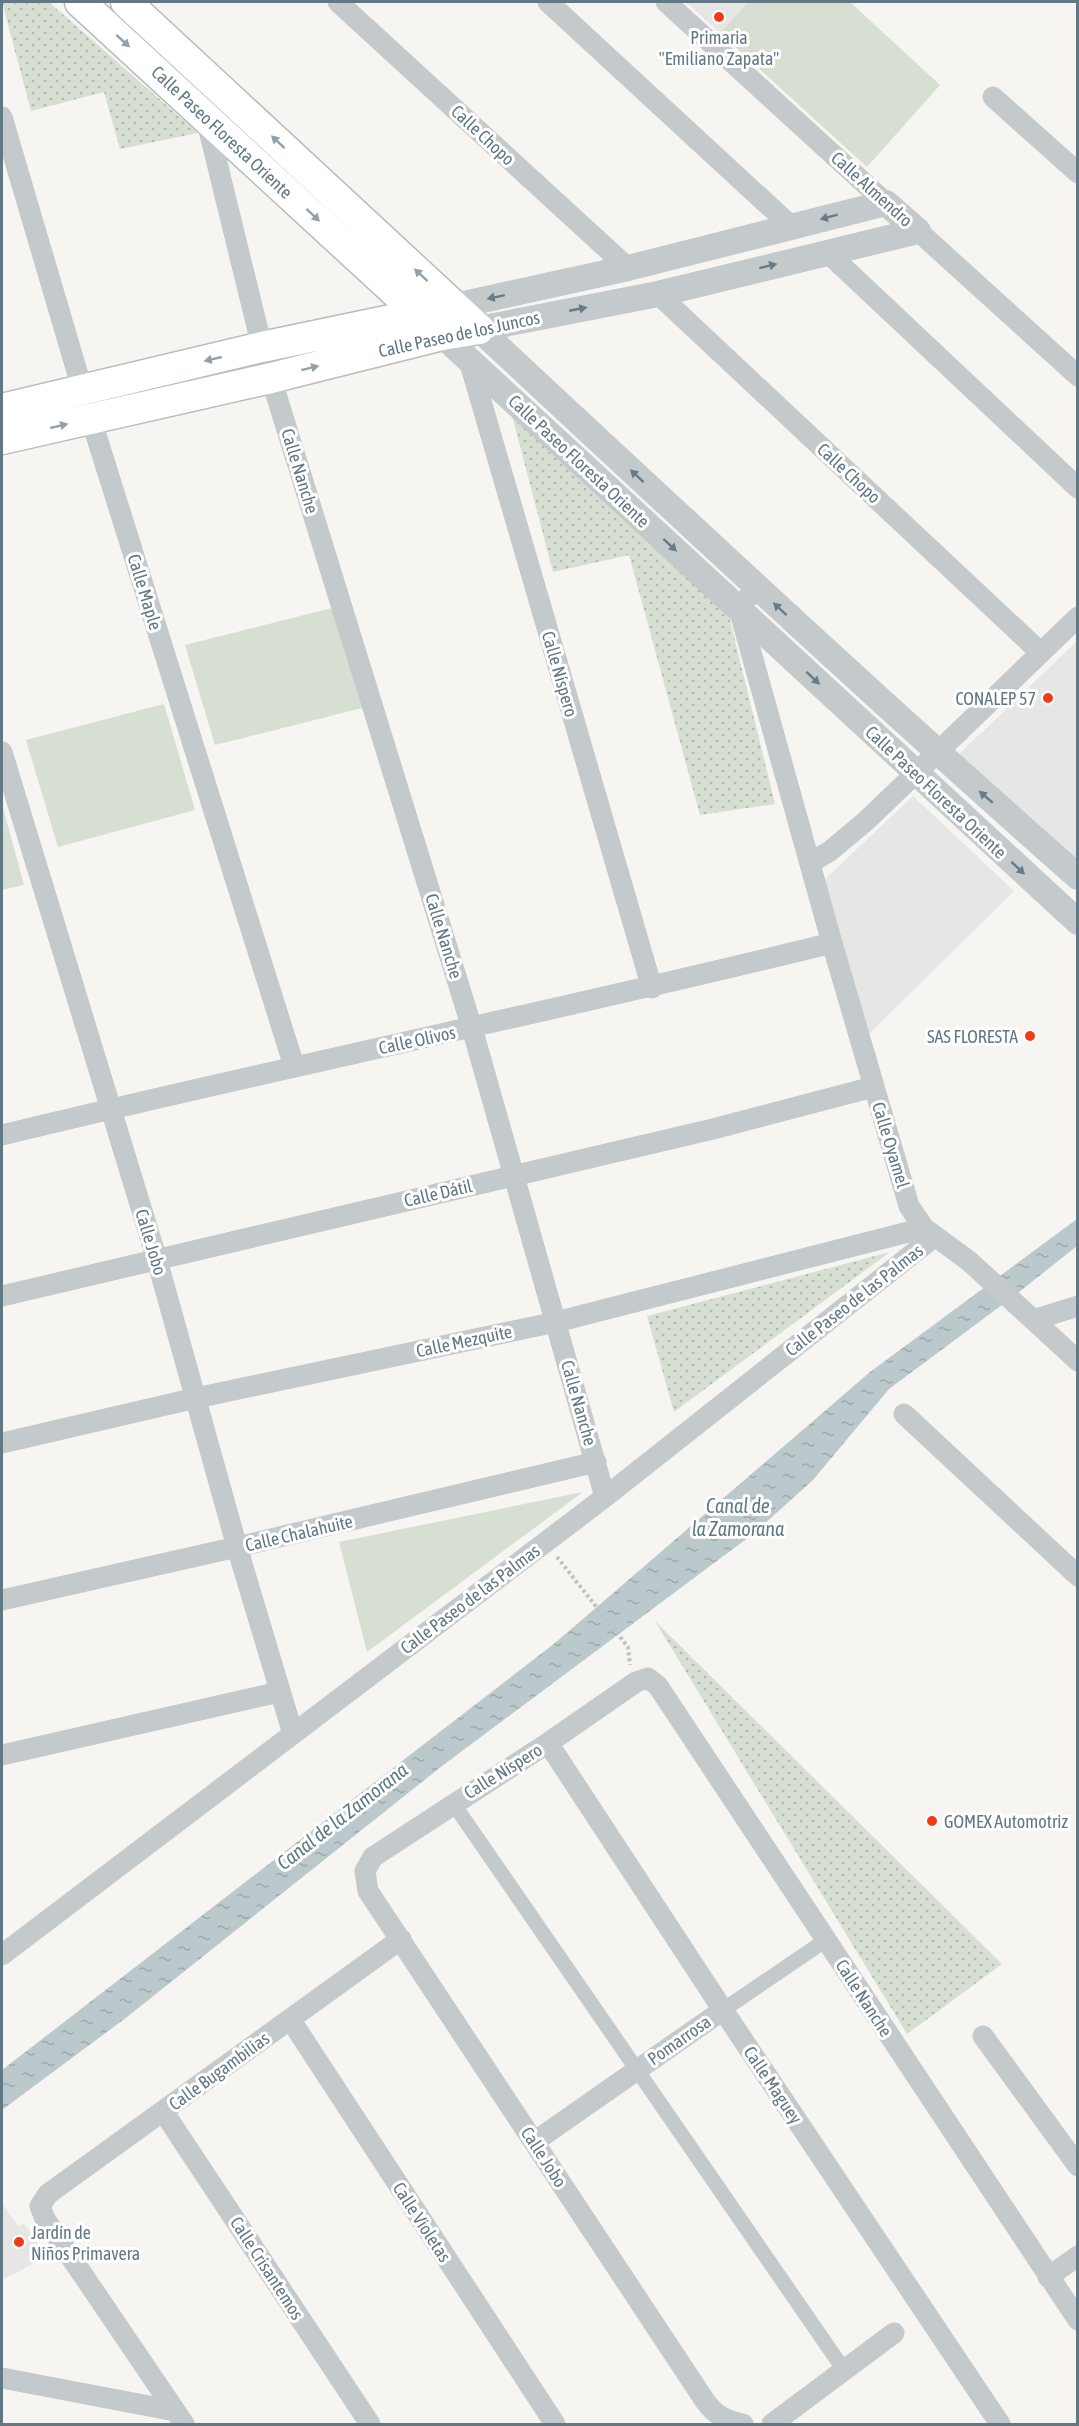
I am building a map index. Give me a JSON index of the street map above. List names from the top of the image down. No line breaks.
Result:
{"streets":{"main road":["Calle Paseo Floresta Oriente","Calle Paseo de los Juncos"],"street":["Calle Chopo","Calle Almendro","Calle Nanche","Calle Maple","Calle Níspero","Calle Olivos","Calle Oyamel","Calle Dátil","Calle Jobo","Calle Paseo de las Palmas","Calle Mezquite","Calle Chalahuite","Pomarrosa","Calle Bugambilias","Calle Maguey","Calle Violetas","Calle Crisantemos"]},"crossings":[["Calle Paseo Floresta Oriente","Calle Paseo de los Juncos"],["Calle Paseo Floresta Oriente","Calle Níspero"],["Calle Paseo Floresta Oriente","Calle Oyamel"],["Calle Chopo","Calle Paseo de los Juncos"],["Calle Almendro","Calle Paseo de los Juncos"],["Calle Paseo de los Juncos","Calle Nanche"],["Calle Paseo de los Juncos","Calle Maple"],["Calle Nanche","Calle Níspero"],["Calle Nanche","Calle Olivos"],["Calle Nanche","Calle Dátil"],["Calle Nanche","Calle Paseo de las Palmas"],["Calle Nanche","Calle Mezquite"],["Calle Nanche","Calle Chalahuite"],["Calle Nanche","Pomarrosa"],["Calle Maple","Calle Olivos"],["Calle Níspero","Calle Olivos"],["Calle Níspero","Calle Jobo"],["Calle Níspero","Calle Maguey"],["Calle Olivos","Calle Oyamel"],["Calle Olivos","Calle Jobo"],["Calle Oyamel","Calle Dátil"],["Calle Oyamel","Calle Paseo de las Palmas"],["Calle Oyamel","Calle Mezquite"],["Calle Dátil","Calle Jobo"],["Calle Jobo","Calle Paseo de las Palmas"],["Calle Jobo","Calle Mezquite"],["Calle Jobo","Calle Chalahuite"],["Calle Jobo","Pomarrosa"],["Calle Jobo","Calle Bugambilias"],["Calle Paseo de las Palmas","Calle Mezquite"],["Pomarrosa","Calle Maguey"],["Calle Bugambilias","Calle Violetas"],["Calle Bugambilias","Calle Crisantemos"]],"water":["Canal de la Zamorana"],"places":["Primaria \"Emiliano Zapata\"","CONALEP 57","SAS FLORESTA","GOMEX Automotriz","Jardín de Niños Primavera"]}
